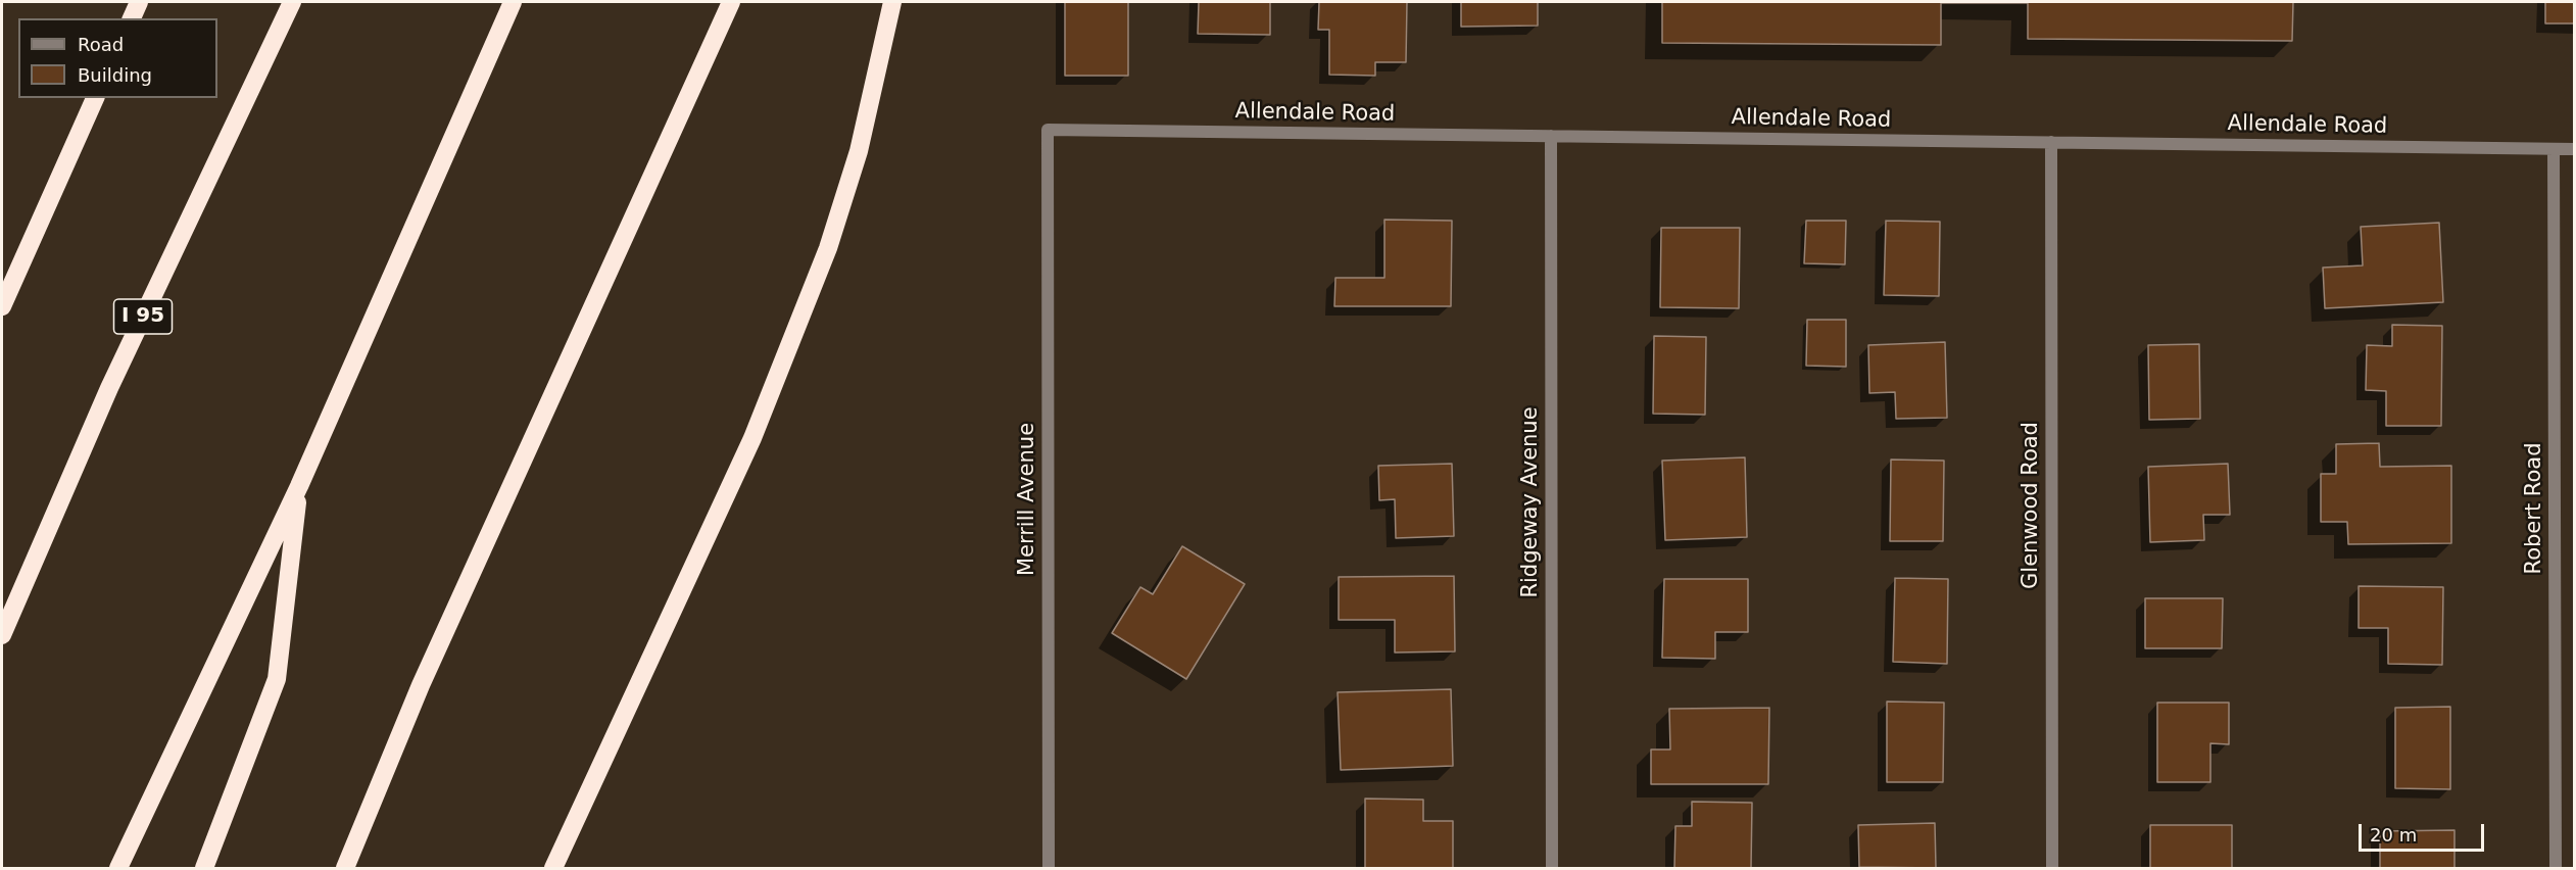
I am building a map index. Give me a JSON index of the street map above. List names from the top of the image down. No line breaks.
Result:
{"streets":{"highway":["I 95"],"street":["Allendale Road","Merrill Avenue","Ridgeway Avenue","Glenwood Road","Robert Road"]},"crossings":[["Allendale Road","Merrill Avenue"],["Allendale Road","Ridgeway Avenue"],["Allendale Road","Glenwood Road"],["Allendale Road","Robert Road"]],"legend":["Road","Building"],"scale_bar":"20 m"}
